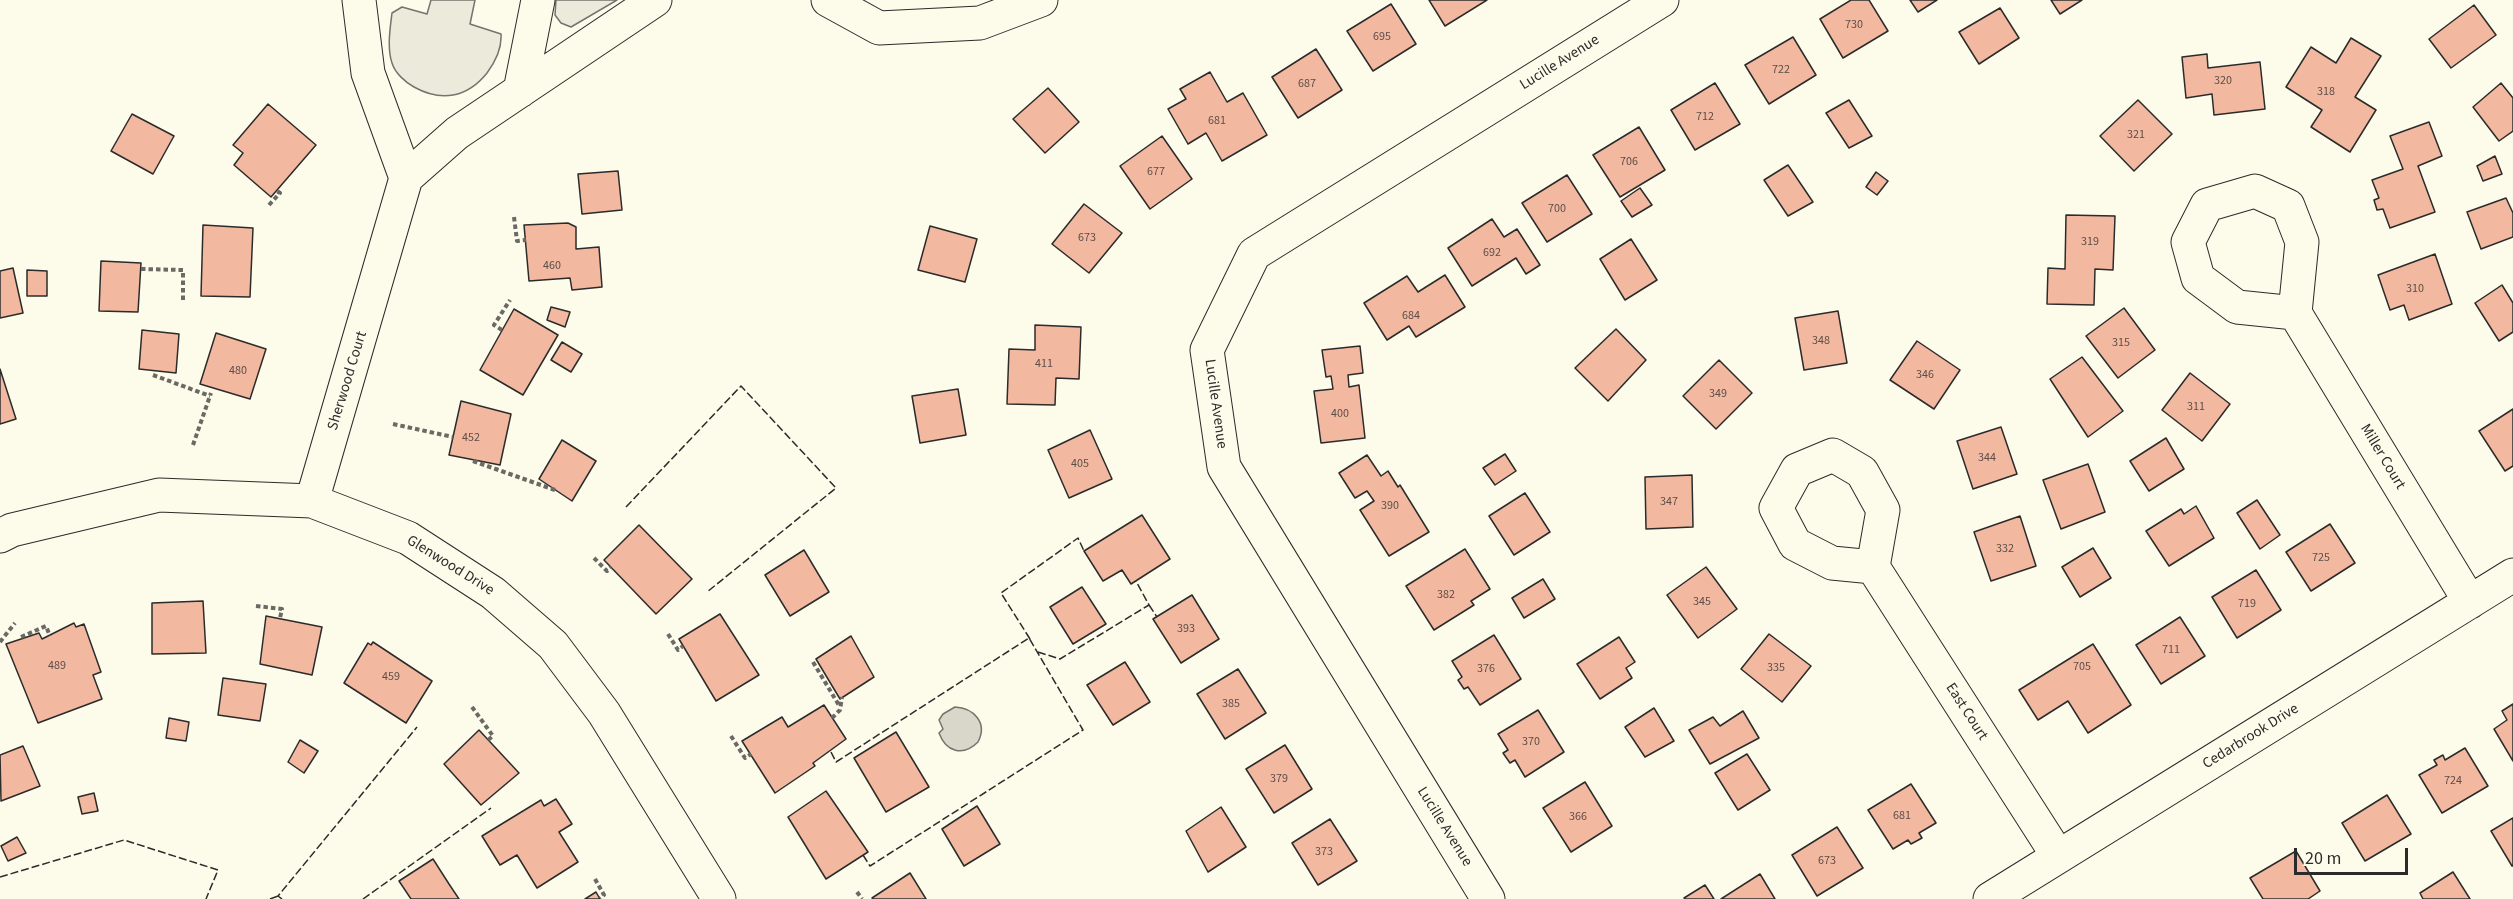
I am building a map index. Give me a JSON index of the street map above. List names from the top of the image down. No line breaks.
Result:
{"streets":{"street":["Lucille Avenue","Sherwood Court","Miller Court","Glenwood Drive","East Court","Cedarbrook Drive"]},"crossings":[["Sherwood Court","Glenwood Drive"],["Miller Court","Cedarbrook Drive"],["East Court","Cedarbrook Drive"]],"house_numbers":["730","695","722","320","687","318","712","681","321","706","677","700","673","319","692","460","310","684","348","315","411","480","346","349","311","400","452","344","405","347","390","332","725","382","345","719","393","711","489","705","335","376","459","385","370","379","724","681","366","373","673"],"scale_bar":"20 m"}
